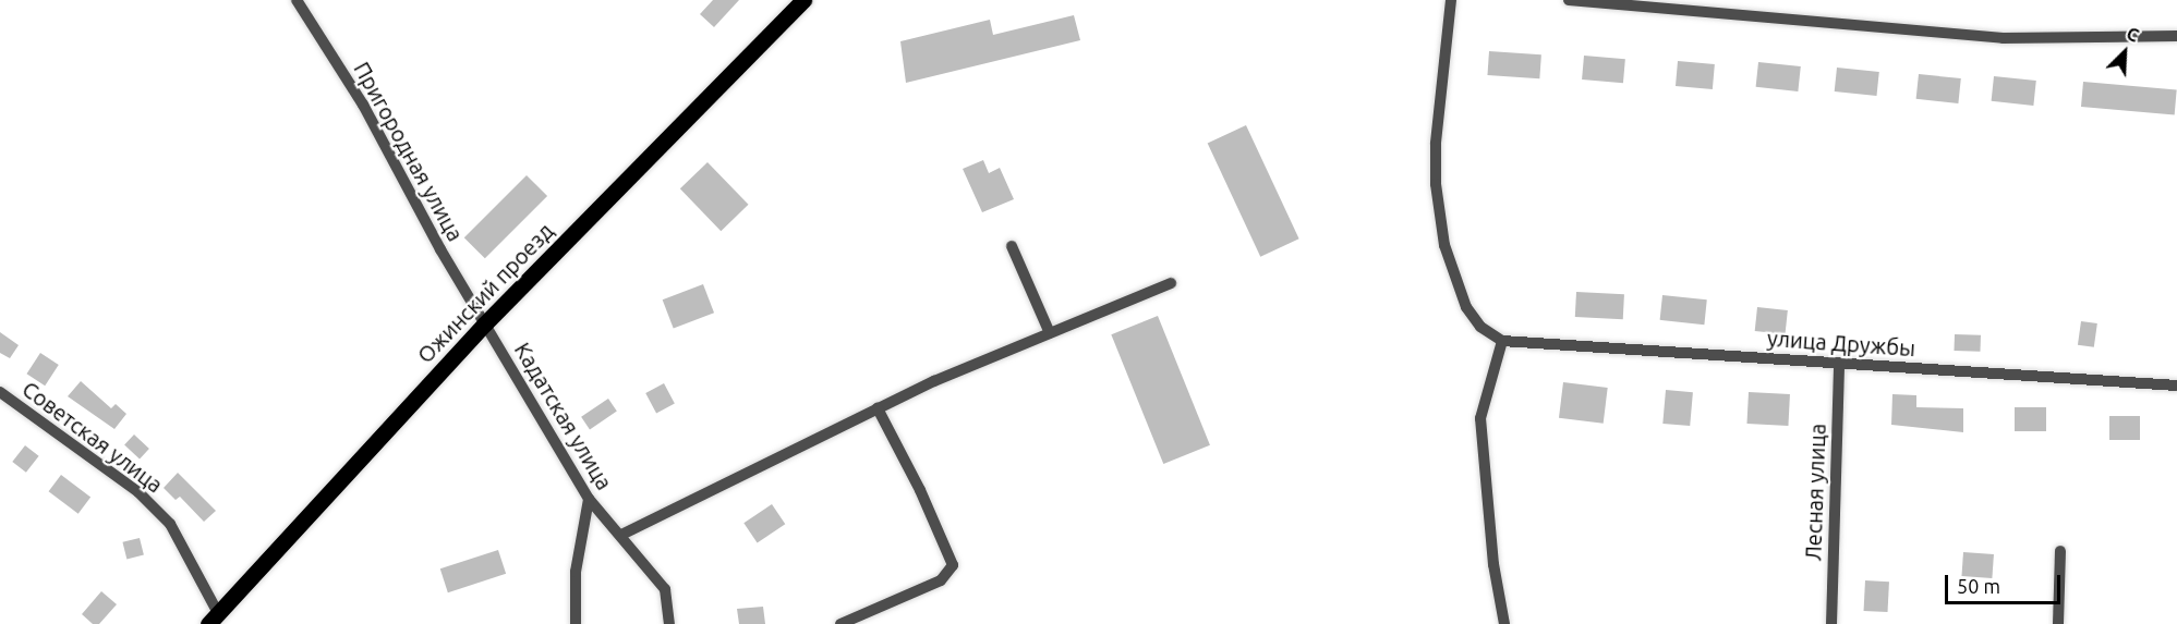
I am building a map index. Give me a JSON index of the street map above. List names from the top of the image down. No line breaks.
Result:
{"streets":{"main road":["Ожинский проезд"],"street":["Пригородная улица","улица Дружбы","Кадатская улица","Советская улица","Лесная улица"]},"crossings":[["Пригородная улица","Ожинский проезд"],["Пригородная улица","Кадатская улица"],["Ожинский проезд","Кадатская улица"],["Ожинский проезд","Советская улица"],["улица Дружбы","Лесная улица"]],"scale_bar":"50 m","north":"top right"}
